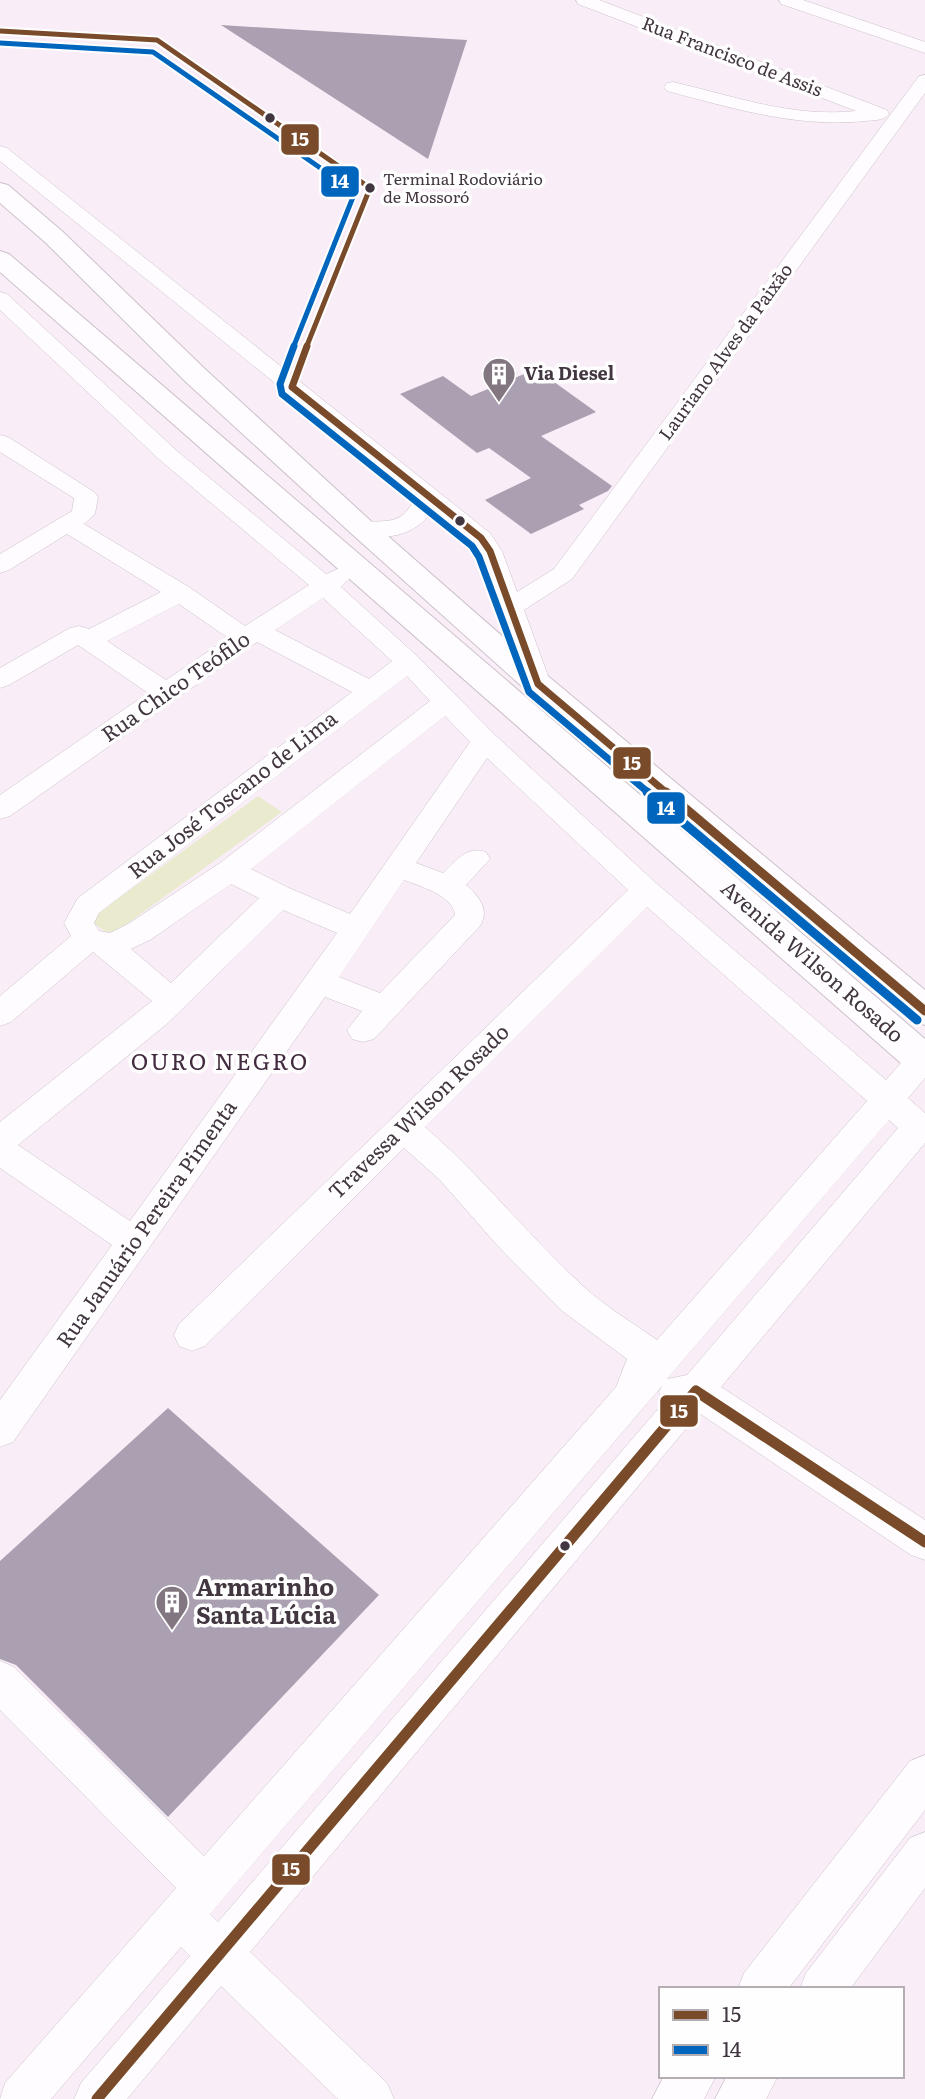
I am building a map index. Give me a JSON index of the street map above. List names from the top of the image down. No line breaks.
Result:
{"streets":{"highway":["Avenida Wilson Rosado"],"street":["Rua Francisco de Assis","Lauriano Alves da Paixão","Rua Chico Teófilo","Rua José Toscano de Lima","Travessa Wilson Rosado","Rua Januário Pereira Pimenta"]},"crossings":[["Rua Chico Teófilo","Avenida Wilson Rosado"]],"districts":["OURO NEGRO"],"places":{"other":["Terminal Rodoviário de Mossoró"],"building":["Via Diesel","Armarinho Santa Lúcia"]},"lines":["transit line 15","transit line 14"],"legend":["15","14"]}
